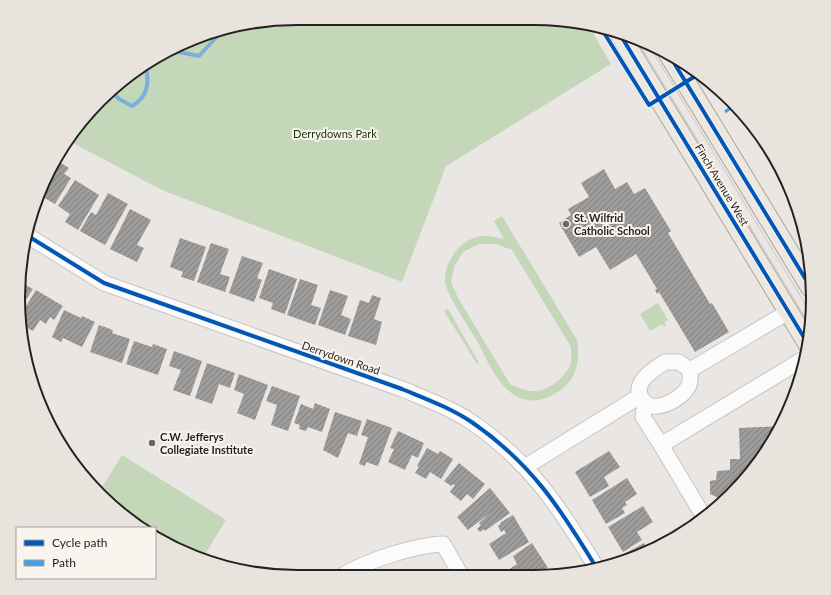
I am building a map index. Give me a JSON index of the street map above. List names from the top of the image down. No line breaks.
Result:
{"streets":{"main road":["Finch Avenue West"],"street":["Derrydown Road"]},"parks":["Derrydowns Park"],"places":["St. Wilfrid Catholic School","C.W. Jefferys Collegiate Institute"],"legend":["Cycle path","Path"]}
